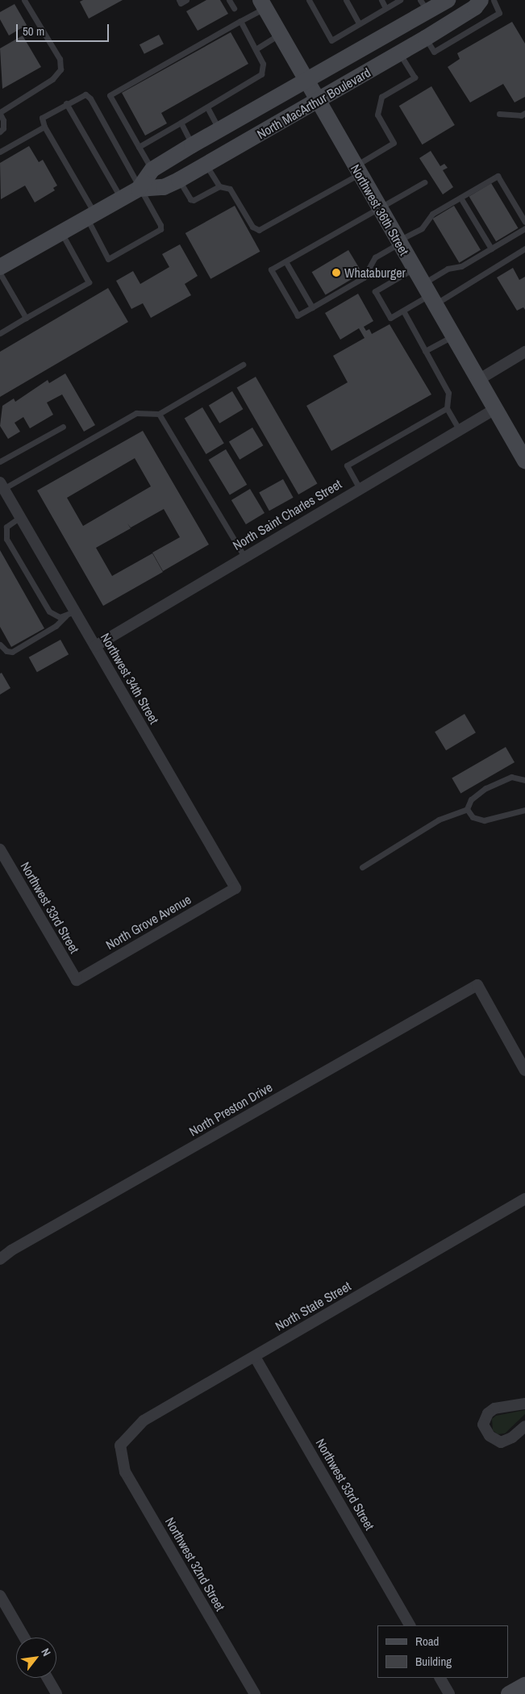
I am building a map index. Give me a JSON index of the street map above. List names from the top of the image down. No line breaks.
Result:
{"streets":{"main road":["North MacArthur Boulevard","Northwest 36th Street"],"street":["North Saint Charles Street","Northwest 34th Street","Northwest 33rd Street","North Grove Avenue","North Preston Drive","North State Street","Northwest 32nd Street"]},"crossings":[["North MacArthur Boulevard","Northwest 36th Street"],["Northwest 36th Street","North Saint Charles Street"],["North Saint Charles Street","Northwest 34th Street"],["Northwest 34th Street","North Grove Avenue"],["Northwest 33rd Street","North Grove Avenue"],["Northwest 33rd Street","North State Street"],["North State Street","Northwest 32nd Street"]],"places":["Whataburger"],"legend":["Road","Building"],"scale_bar":"50 m","north":"top right"}
